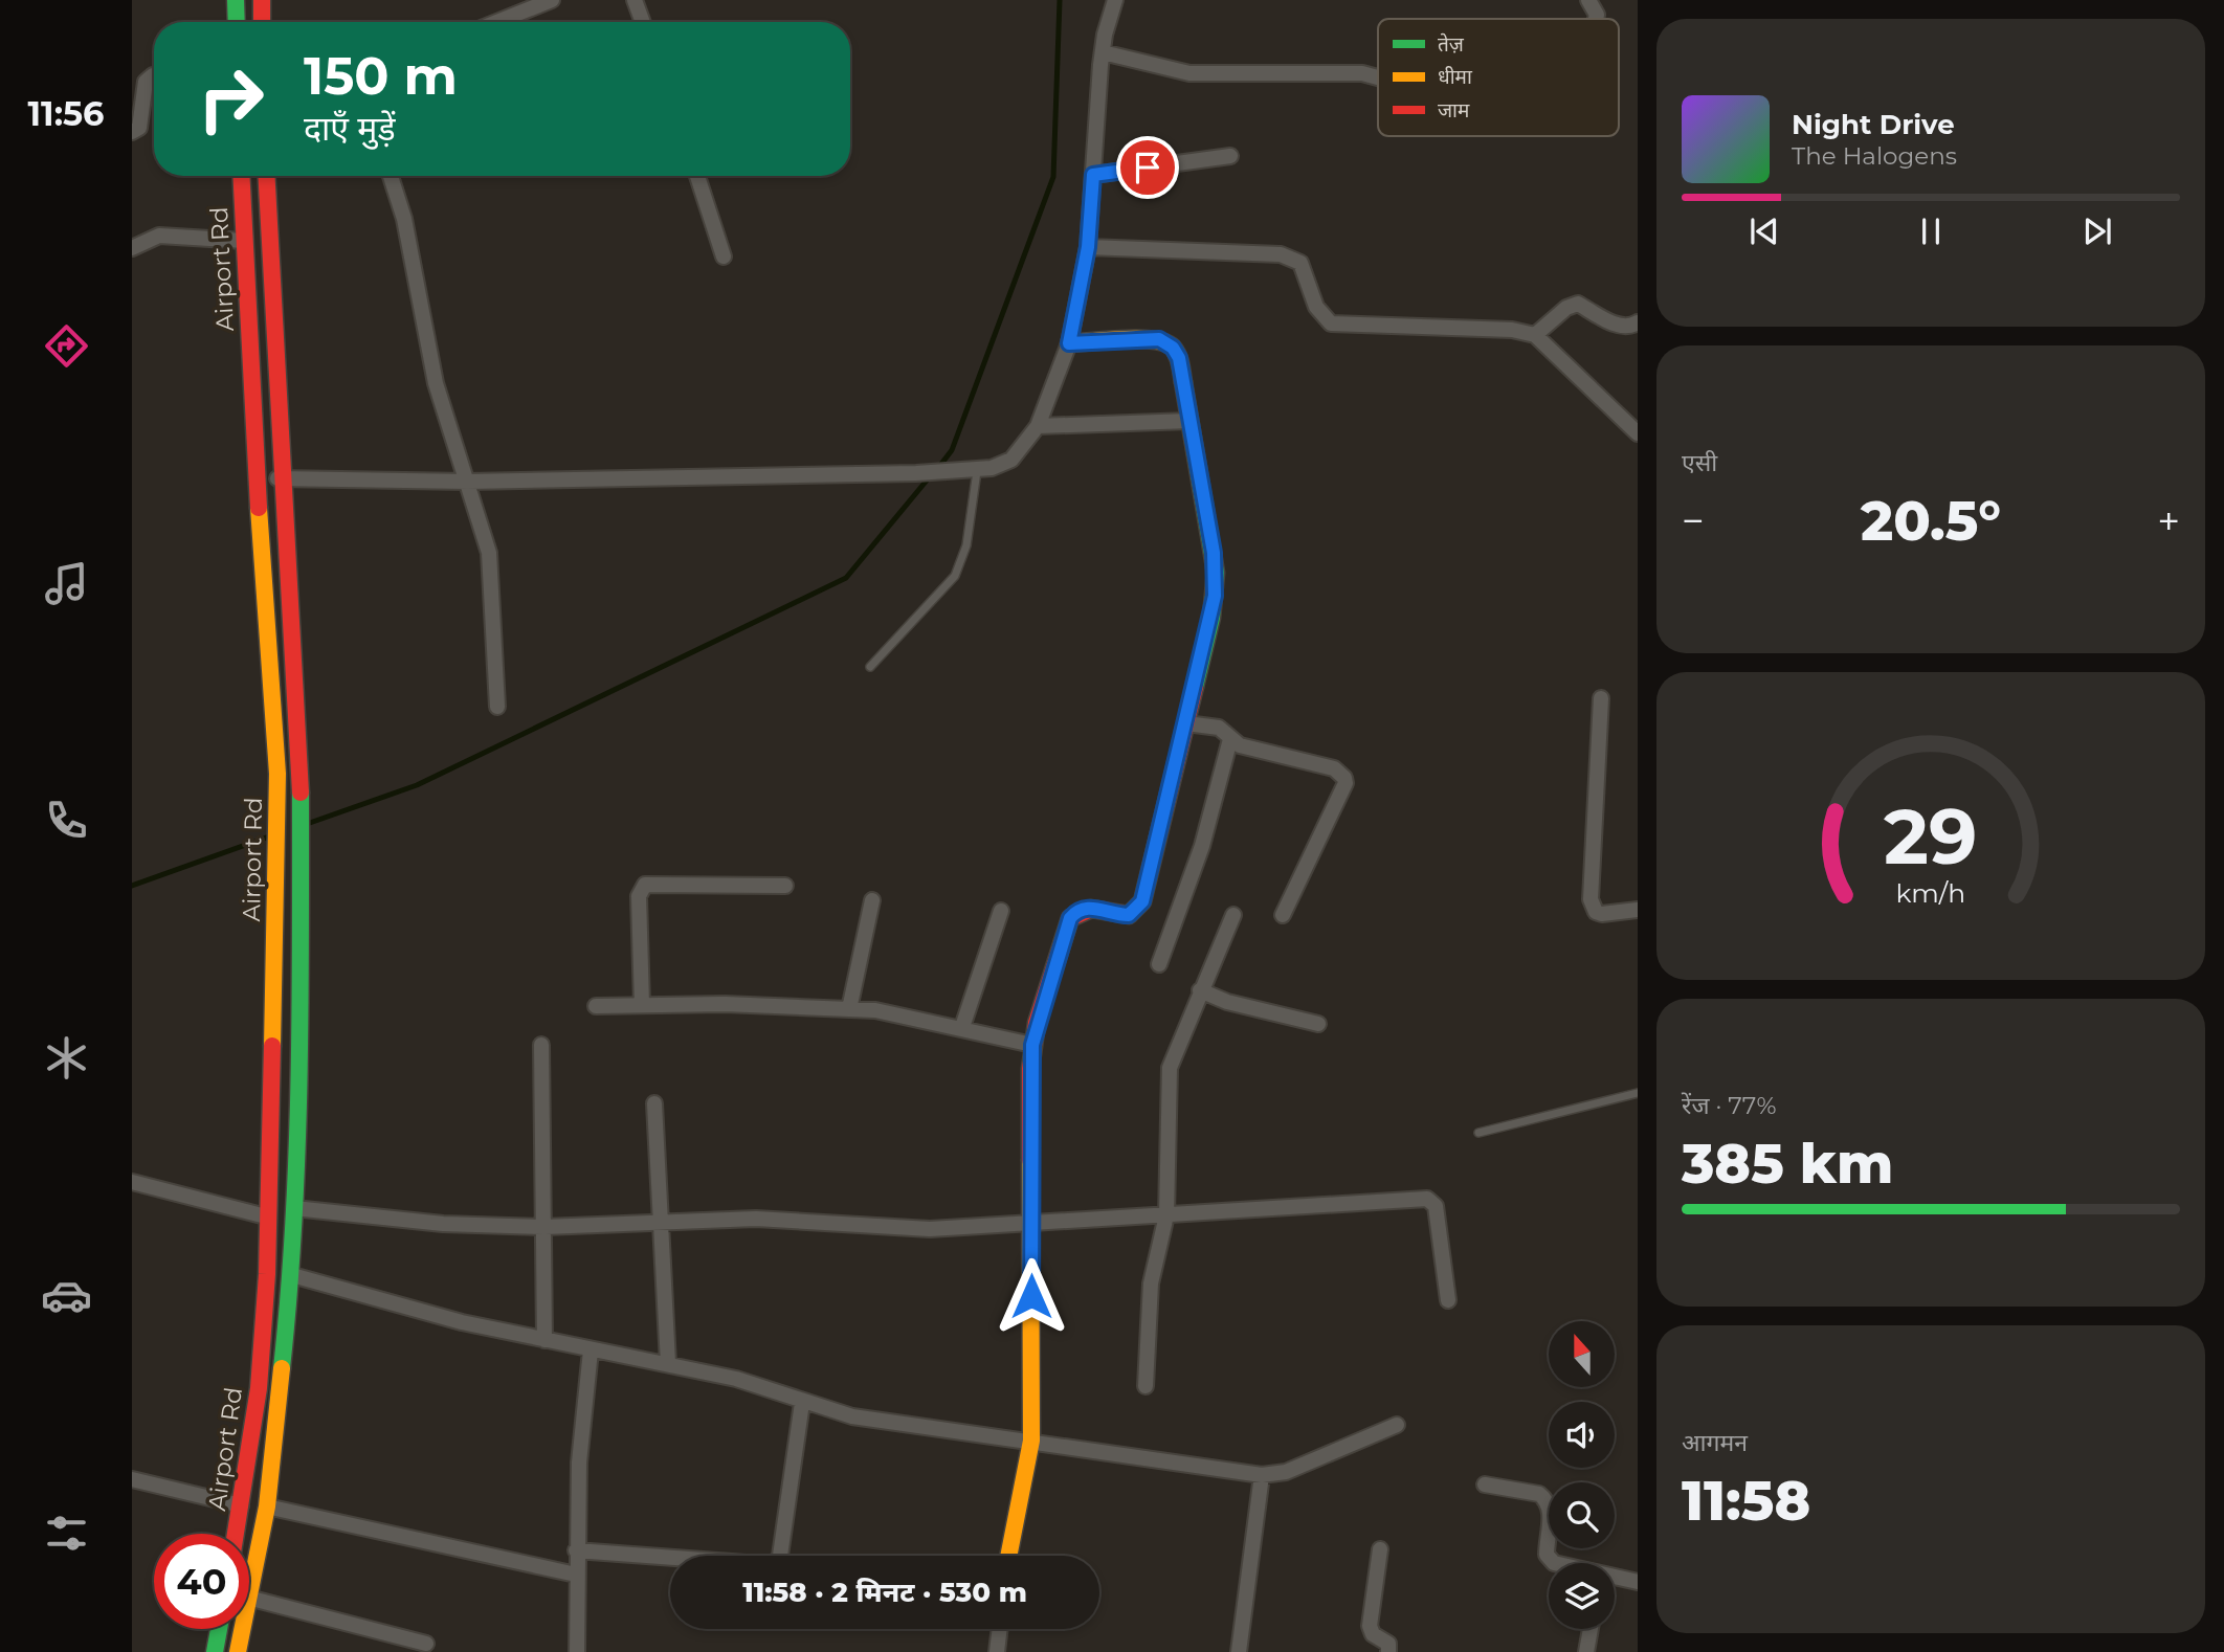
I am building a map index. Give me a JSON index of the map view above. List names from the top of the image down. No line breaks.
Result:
{"streets":{"main road":["Airport Rd"]},"legend":["तेज़","धीमा","जाम"],"north":"top","page":{"tabs":"11:56","turn":["150 m","दाएँ मुड़ें"],"song":["Night Drive","The Halogens"],"tile":["एसी",["रेंज · 77%","385 km"],["आगमन","11:58"]],"heat":["−","20.5°","+"],"limit":"40","trip":"11:58 · 2 मिनट · 530 m","gauge":["29","km/h"]}}
